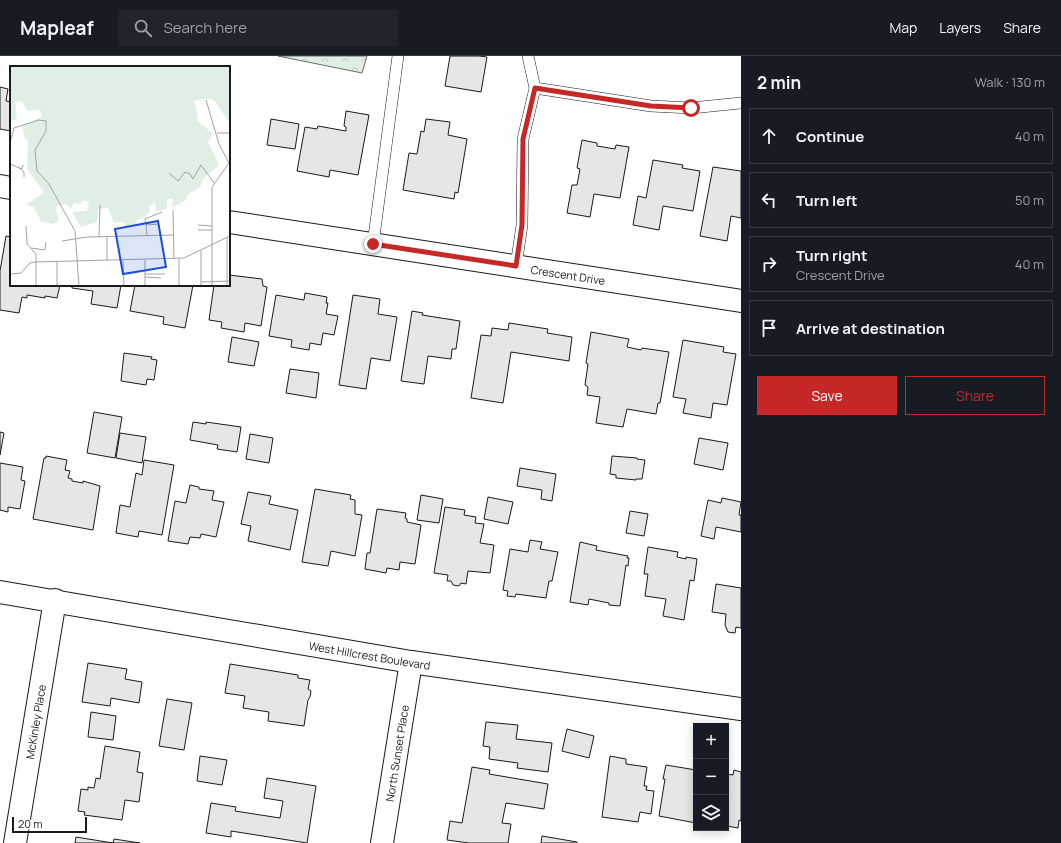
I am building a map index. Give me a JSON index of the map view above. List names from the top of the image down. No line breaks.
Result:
{"streets":{"street":["Crescent Drive","West Hillcrest Boulevard","McKinley Place","North Sunset Place"]},"crossings":[["West Hillcrest Boulevard","McKinley Place"],["West Hillcrest Boulevard","North Sunset Place"]],"scale_bar":"20 m","page":{"header":"Mapleaf","search":"Search here","nav":["Map","Layers","Share"],"heading":["2 min","Walk · 130 m"],"list":[["Continue","40 m"],["Turn left","50 m"],["Turn right","Crescent Drive","40 m"],"Arrive at destination"],"buttons":["Save","Share"],"map_buttons":["+","−"],"scale":"20 m"}}
